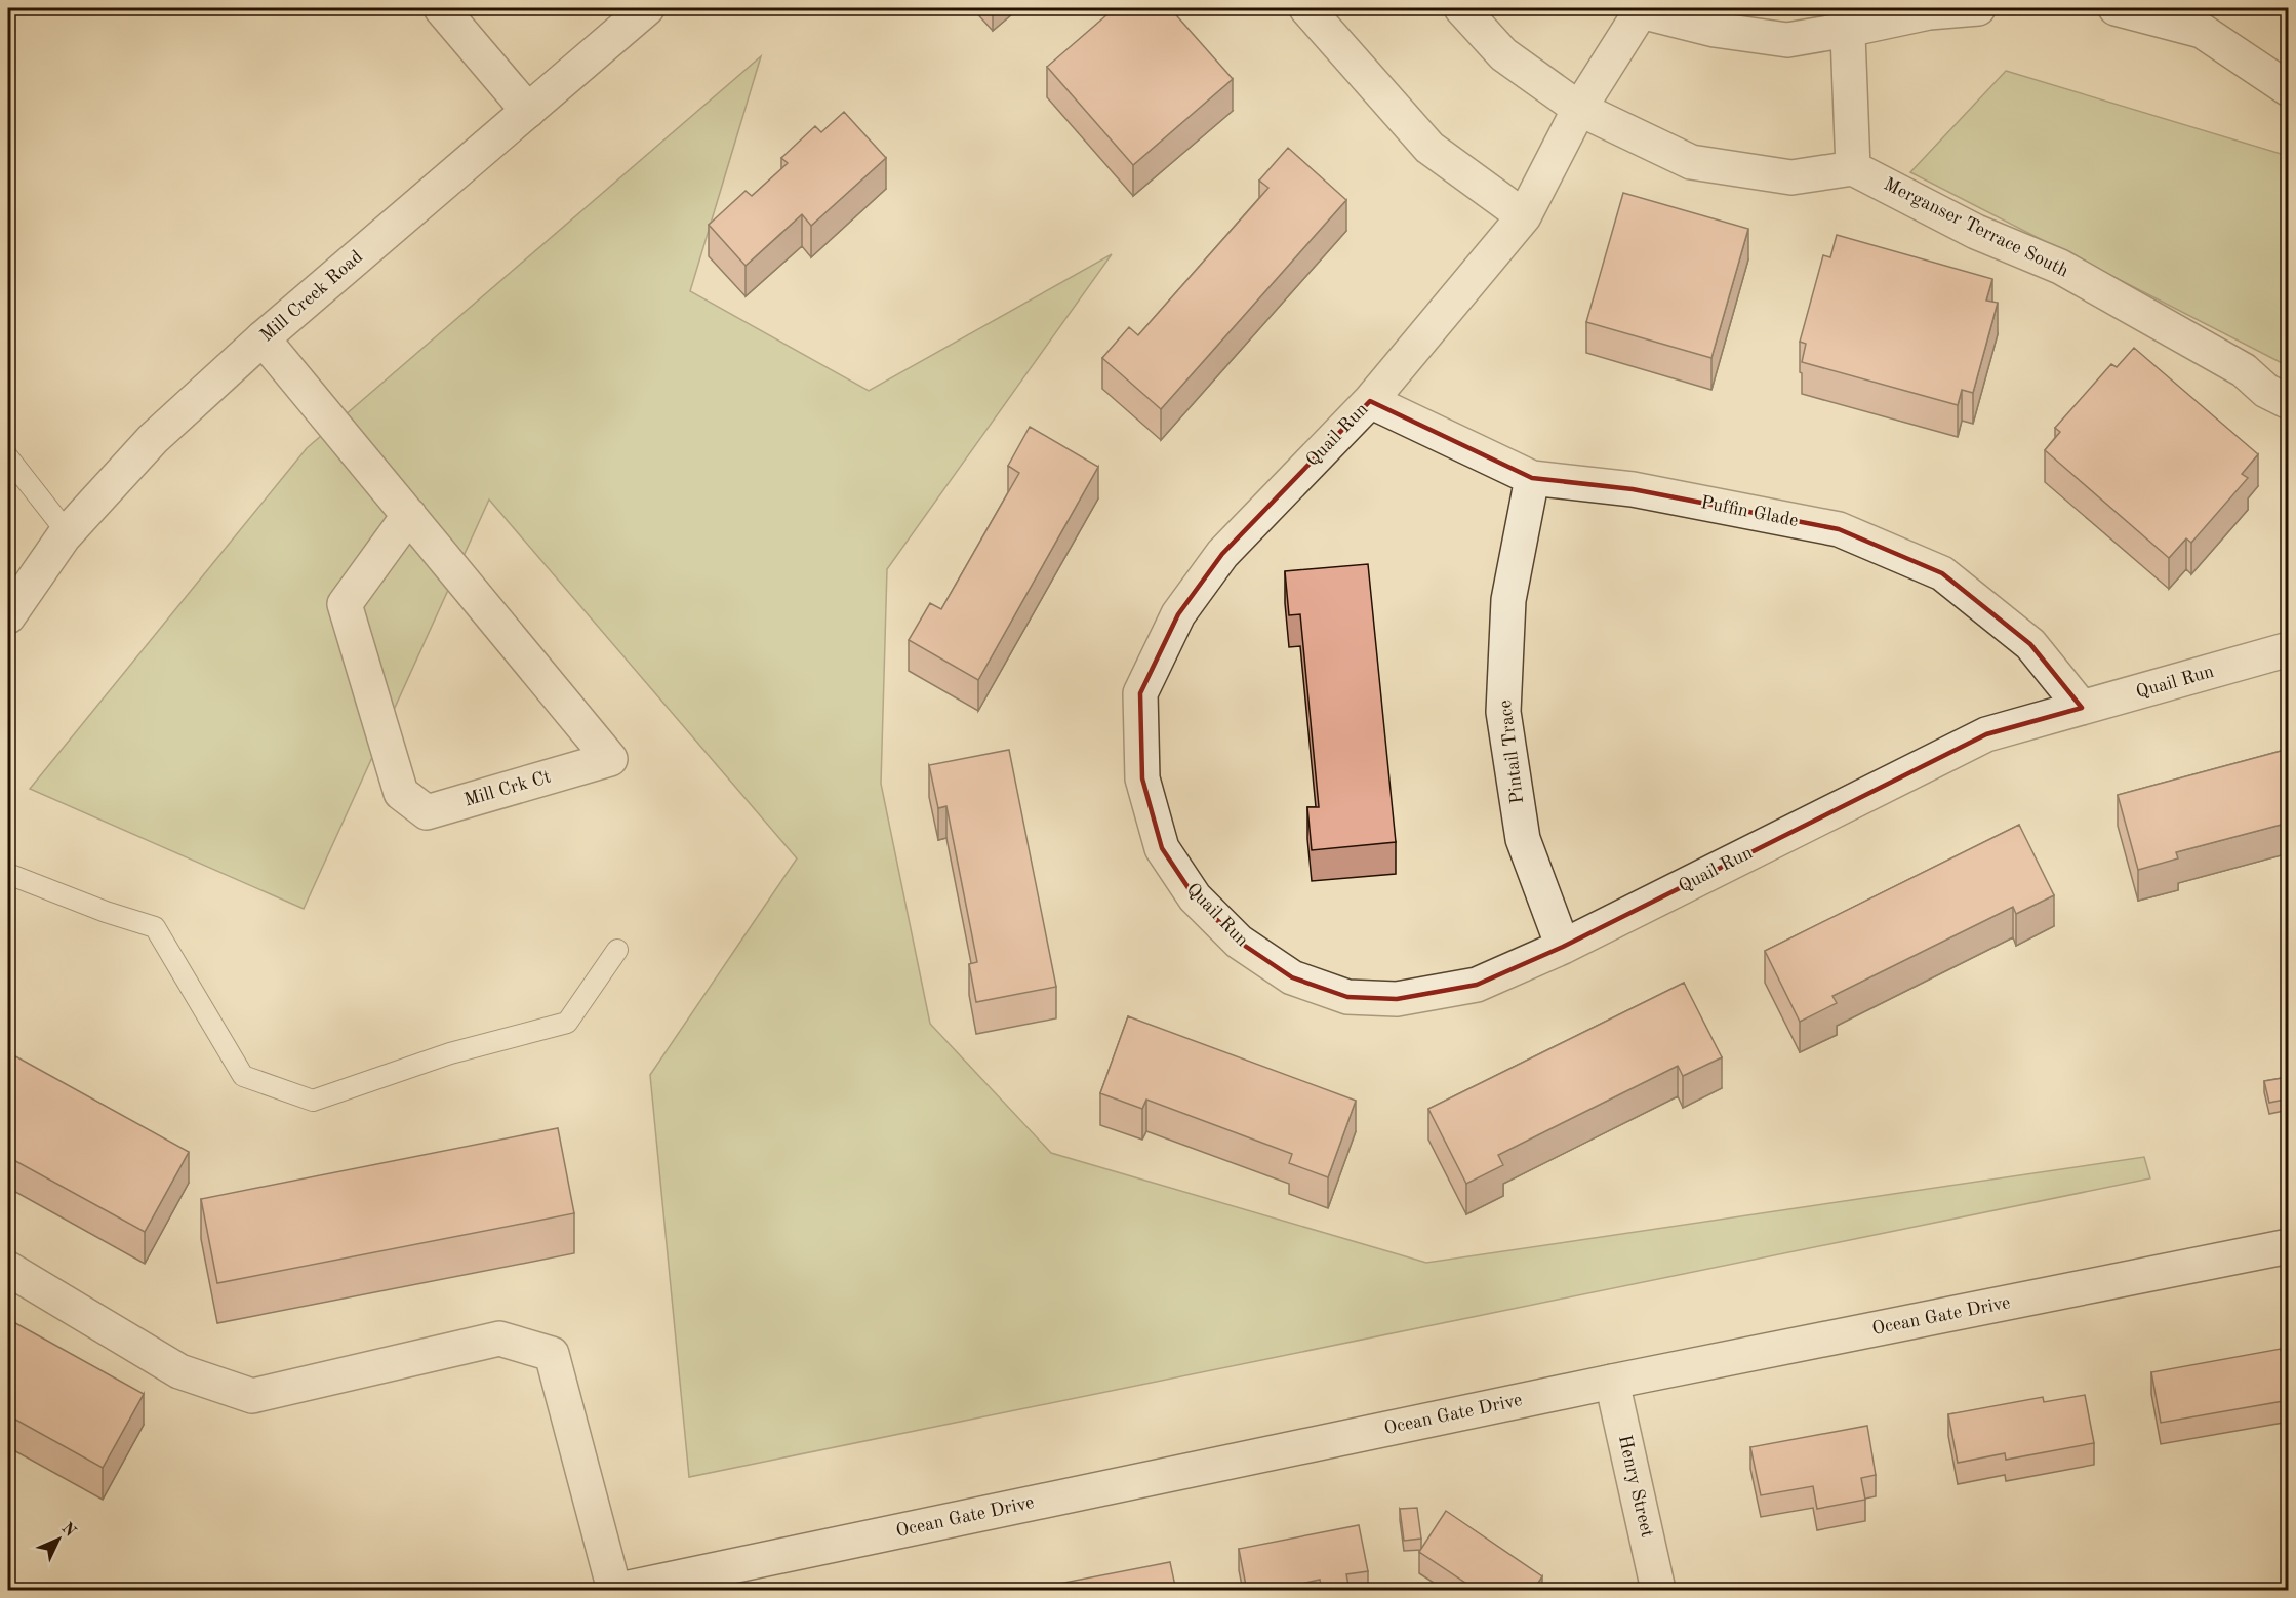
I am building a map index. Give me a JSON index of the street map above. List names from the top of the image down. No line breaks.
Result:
{"streets":{"street":["Merganser Terrace South","Mill Creek Road","Quail Run","Puffin Glade","Pintail Trace","Mill Crk Ct","Ocean Gate Drive","Henry Street"]},"crossings":[["Mill Creek Road","Mill Crk Ct"],["Quail Run","Puffin Glade"],["Quail Run","Pintail Trace"],["Puffin Glade","Pintail Trace"],["Ocean Gate Drive","Henry Street"]],"north":"top right"}
